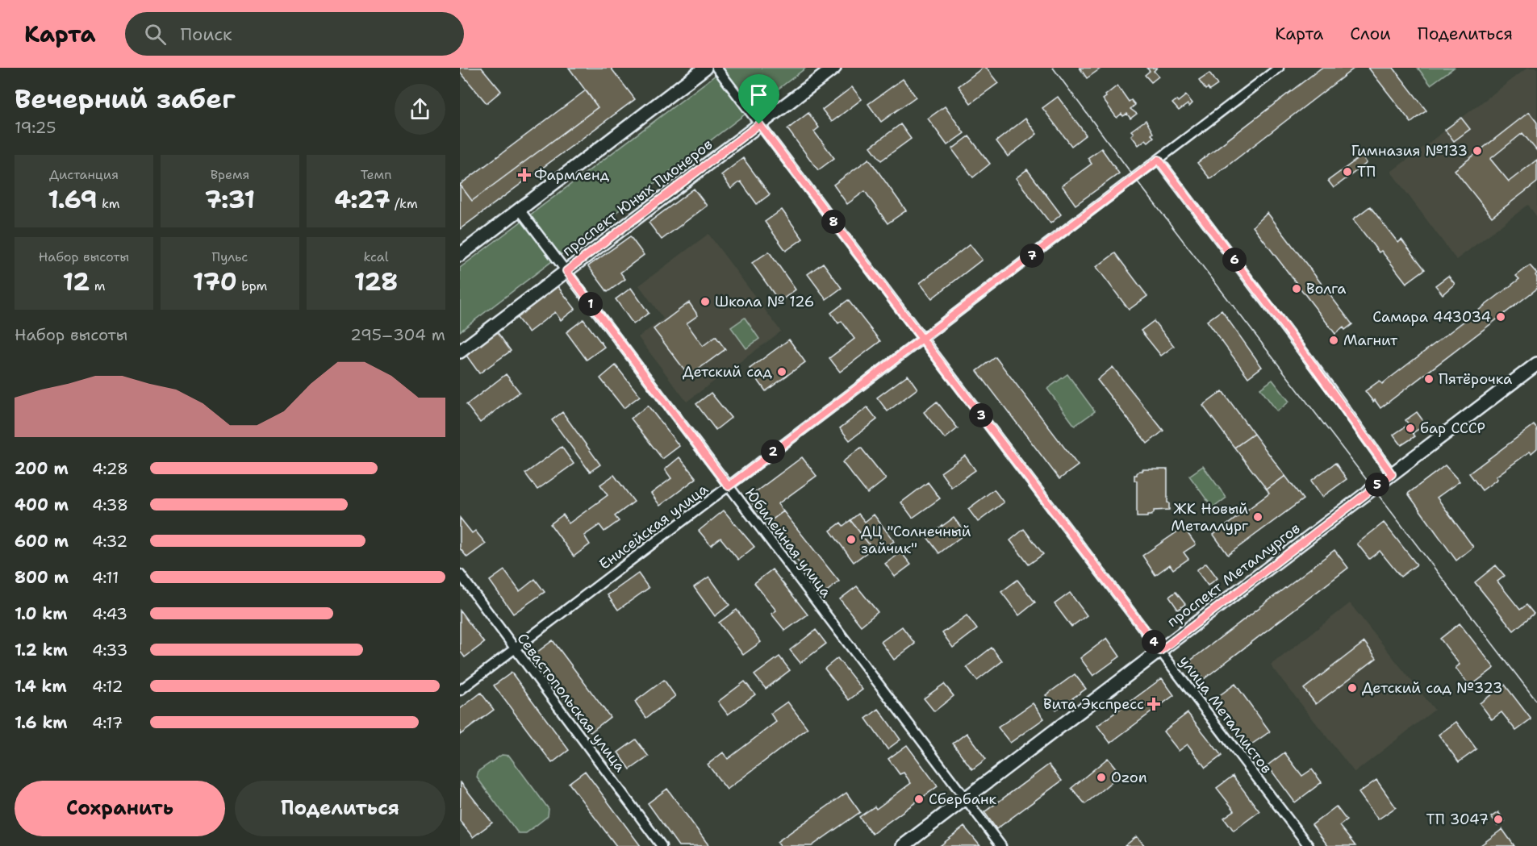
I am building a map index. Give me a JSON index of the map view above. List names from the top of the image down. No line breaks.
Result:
{"streets":{"street":["проспект Юных Пионеров","Енисейская улица","Юбилейная улица","проспект Металлургов","Севастопольская улица","улица Металлистов"]},"crossings":[["проспект Юных Пионеров","Юбилейная улица"],["проспект Юных Пионеров","улица Металлистов"],["Енисейская улица","Юбилейная улица"],["Енисейская улица","Севастопольская улица"],["Енисейская улица","улица Металлистов"],["Юбилейная улица","проспект Металлургов"],["проспект Металлургов","улица Металлистов"]],"places":{"other":["Гимназия №133","ТП","Волга","Школа № 126","Самара 443034","Магнит","Детский сад","Пятёрочка","бар СССР","ЖК Новый Металлург","ДЦ \"Солнечный зайчик\"","Детский сад №323","Ozon","Сбербанк","ТП 3047"],"health":["Фармленд","Вита Экспресс"]},"page":{"header":"Карта","search":"Поиск","nav":["Карта","Слои","Поделиться"],"heading":["Вечерний забег","19:25"],"stats":[["Дистанция","1.69 km"],["Время","7:31"],["Темп","4:27 /km"],["Набор высоты","12 m"],["Пульс","170 bpm"],["kcal","128"]],"pins":["8","7","6","1","3","2","5","4"],"chart":["Набор высоты","295–304 m"],"list":[{"name":"200 m","note":"4:28"},{"name":"400 m","note":"4:38"},{"name":"600 m","note":"4:32"},{"name":"800 m","note":"4:11"},{"name":"1.0 km","note":"4:43"},{"name":"1.2 km","note":"4:33"},{"name":"1.4 km","note":"4:12"},{"name":"1.6 km","note":"4:17"}],"buttons":["Сохранить","Поделиться"]}}
